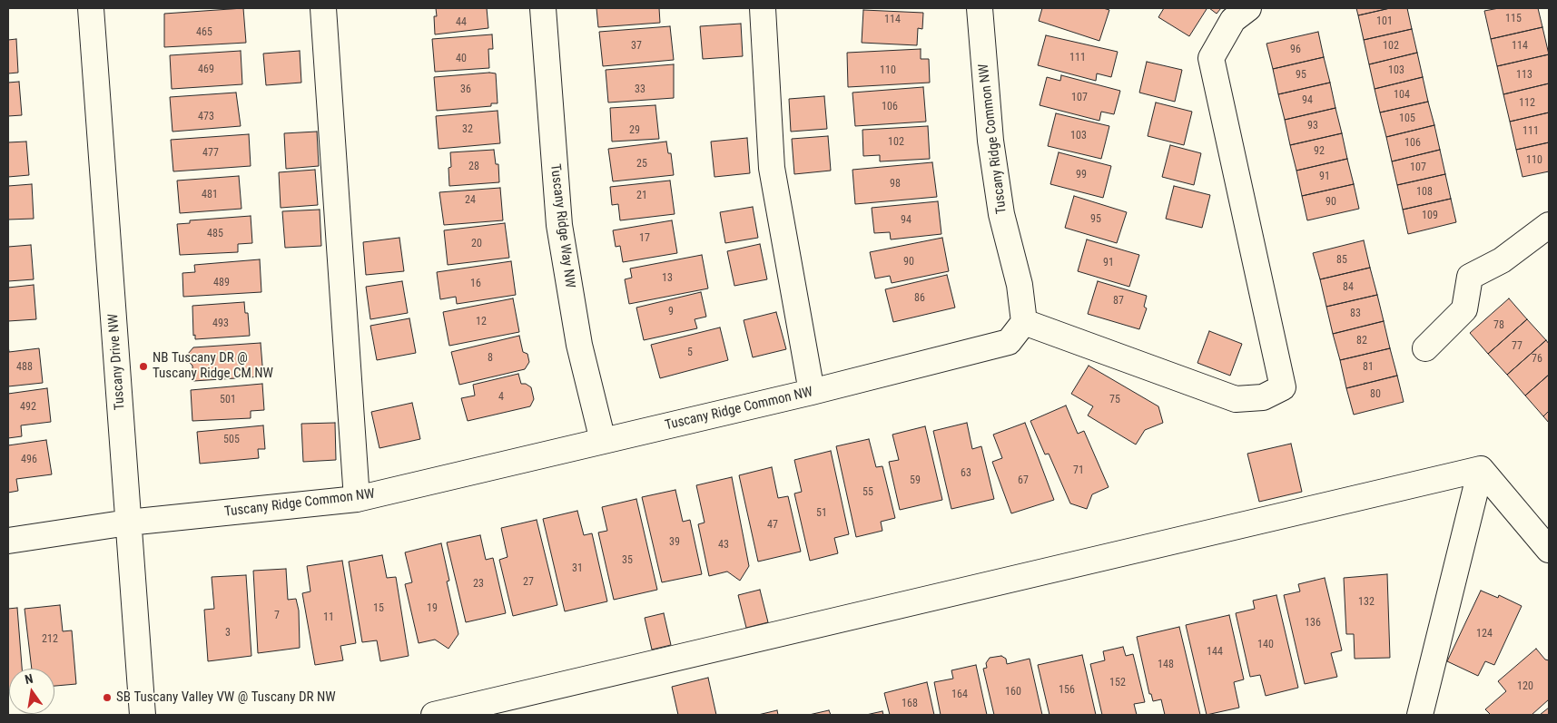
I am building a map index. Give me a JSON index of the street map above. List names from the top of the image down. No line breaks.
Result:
{"streets":{"street":["Tuscany Ridge Common NW","Tuscany Ridge Way NW","Tuscany Drive NW"]},"crossings":[["Tuscany Ridge Common NW","Tuscany Ridge Way NW"],["Tuscany Ridge Common NW","Tuscany Drive NW"]],"places":["NB Tuscany DR @ Tuscany Ridge CM NW","SB Tuscany Valley VW @ Tuscany DR NW"],"house_numbers":["115","114","101","44","465","37","102","114","96","111","40","469","110","103","95","113","36","33","104","107","94","112","106","473","105","93","32","29","111","103","102","106","92","477","110","25","28","107","99","91","98","108","481","21","24","90","109","95","94","485","17","20","85","90","91","13","489","16","84","86","87","9","83","12","493","78","82","77","5","8","76","488","81","80","4","501","75","492","505","496","71","63","59","67","55","51","47","39","43","35","31","27","23","132","15","19","7","11","136","3","124","212","140","144","148","152","120","156","160","164","168"],"north":"top"}
